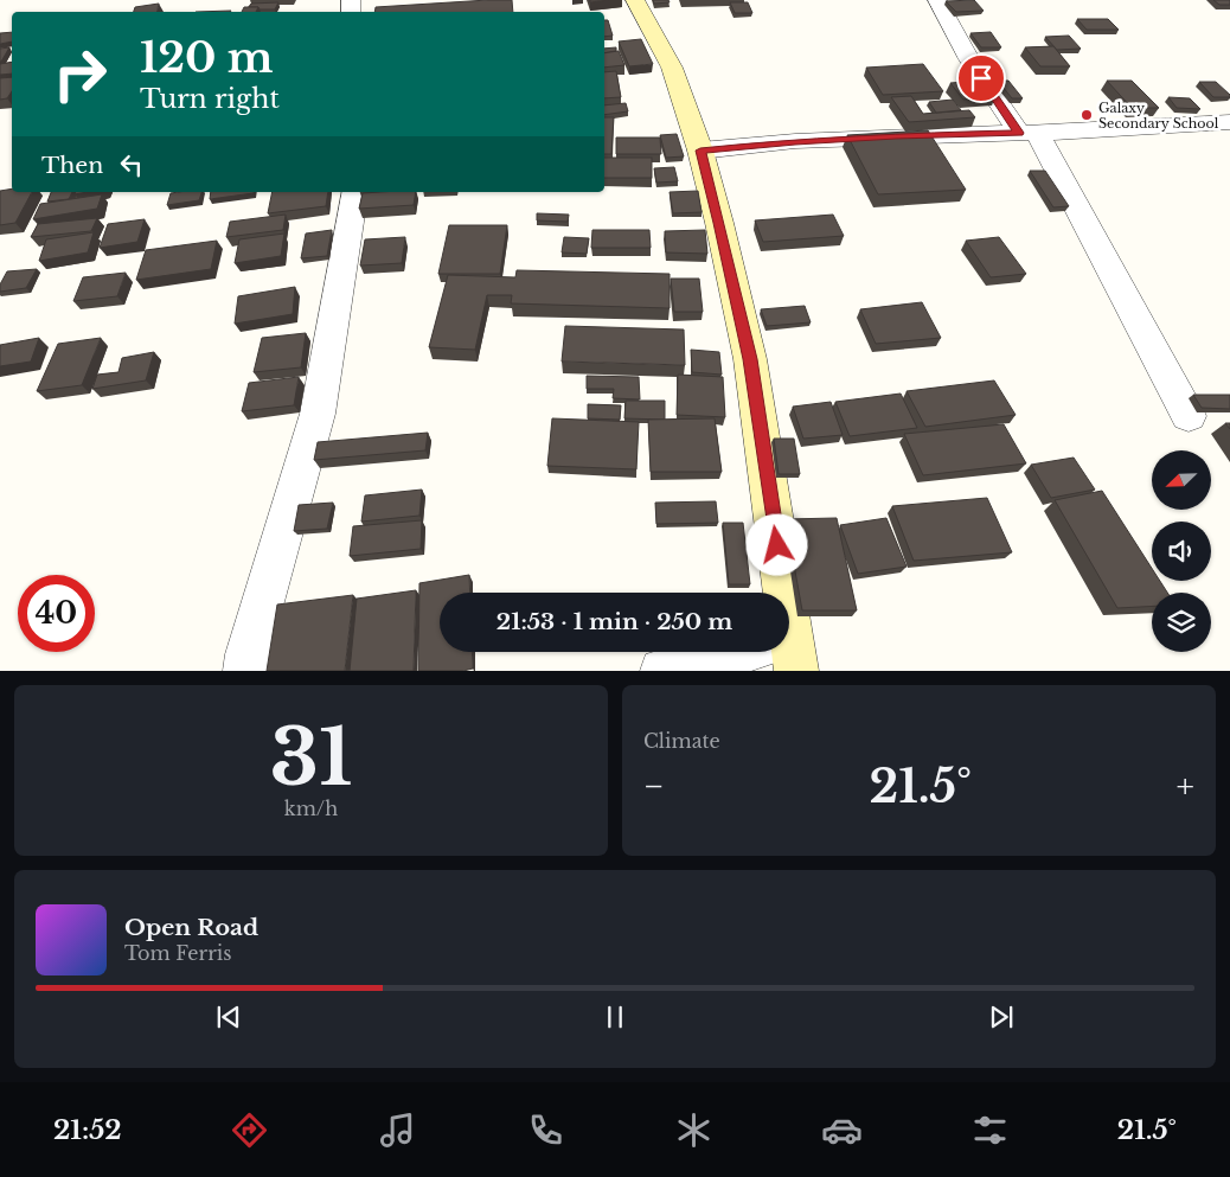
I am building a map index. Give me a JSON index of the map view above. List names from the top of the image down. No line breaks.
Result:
{"places":["Galaxy Secondary School"],"north":"bottom left","page":{"turn":["120 m","Turn right"],"then":"Then","limit":"40","trip":"21:53 · 1 min · 250 m","tile":[["31","km/h"],"Climate"],"heat":["−","21.5°","+"],"song":["Open Road","Tom Ferris"],"tabs":["21:52","21.5°"]}}
